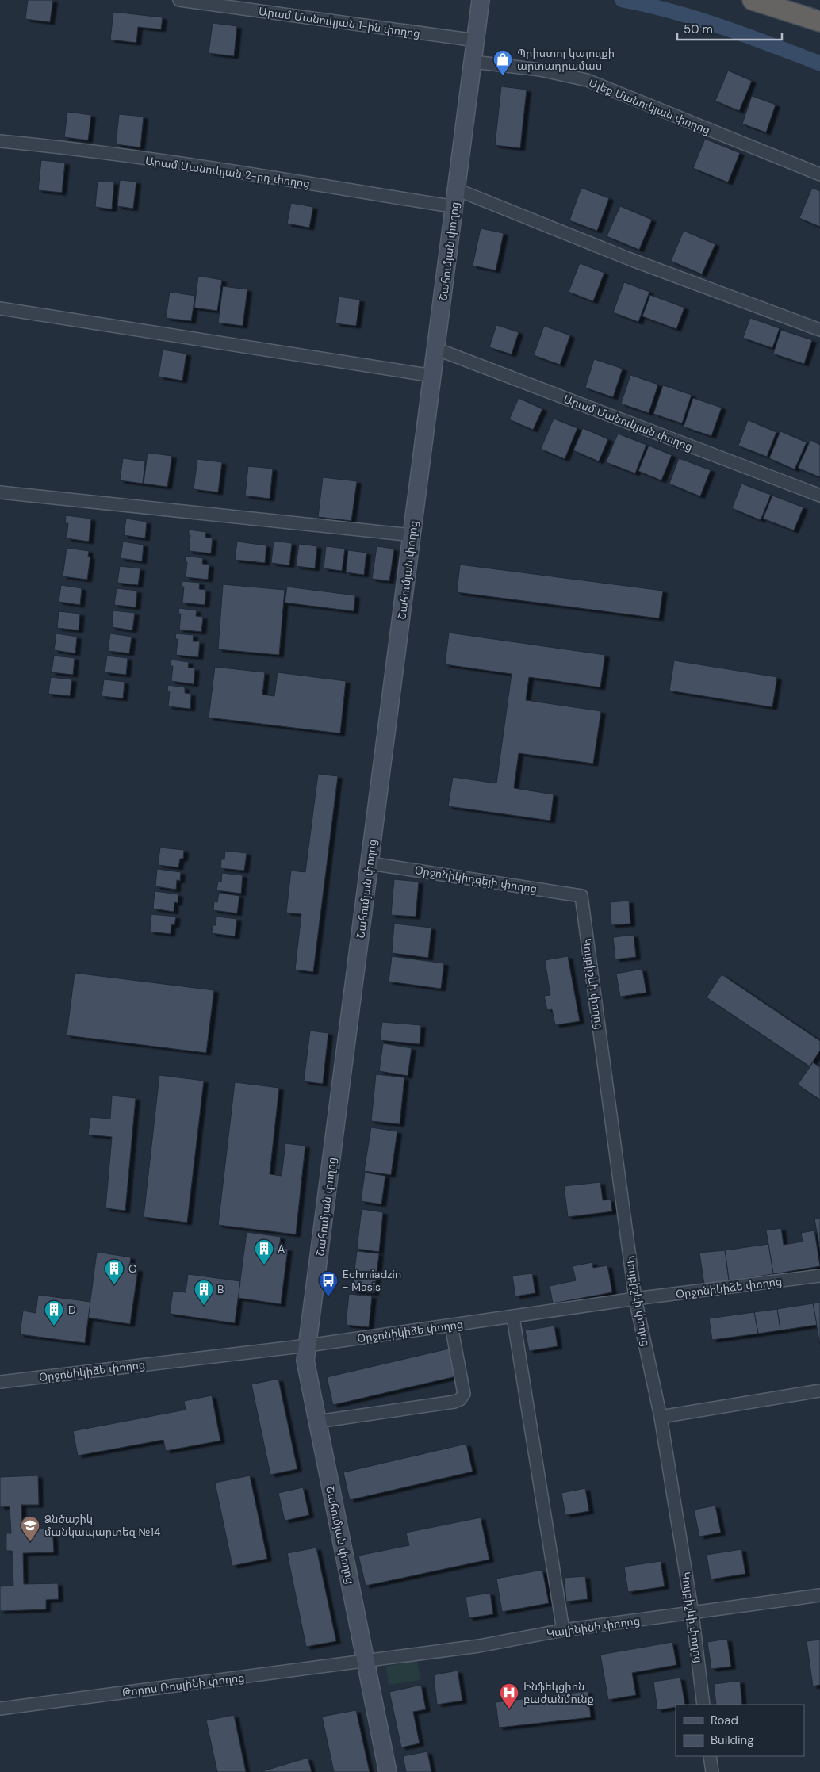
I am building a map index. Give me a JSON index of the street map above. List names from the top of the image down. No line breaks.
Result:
{"streets":{"main road":["Շահումյան փողոց"],"street":["Արամ Մանուկյան 1-ին փողոց","Ալեք Մանուկյան փողոց","Արամ Մանուկյան 2-րդ փողոց","Արամ Մանուկյան փողոց","Օրջոնիկիդզեյի փողոց","Կույբիշևի փողոց","Օրջոնիկիձե փողոց","Կալինինի փողոց","Թորոս Ռոսլինի փողոց"]},"crossings":[["Արամ Մանուկյան 1-ին փողոց","Շահումյան փողոց"],["Ալեք Մանուկյան փողոց","Շահումյան փողոց"],["Արամ Մանուկյան 2-րդ փողոց","Շահումյան փողոց"],["Շահումյան փողոց","Արամ Մանուկյան փողոց"],["Շահումյան փողոց","Օրջոնիկիդզեյի փողոց"],["Շահումյան փողոց","Օրջոնիկիձե փողոց"],["Շահումյան փողոց","Կալինինի փողոց"],["Շահումյան փողոց","Թորոս Ռոսլինի փողոց"],["Օրջոնիկիդզեյի փողոց","Կույբիշևի փողոց"],["Կույբիշևի փողոց","Օրջոնիկիձե փողոց"],["Կույբիշևի փողոց","Կալինինի փողոց"],["Կալինինի փողոց","Թորոս Ռոսլինի փողոց"]],"places":{"shop":["Պրիստոլ կայույքի արտադրամաս"],"building":["A","G","B","D"],"bus stop":["Echmiadzin - Masis"],"school or university":["Ձնծաշիկ մանկապարտեզ №14"],"hospital":["Ինֆեկցիոն բաժանմունք"]},"legend":["Road","Building"],"scale_bar":"50 m"}
